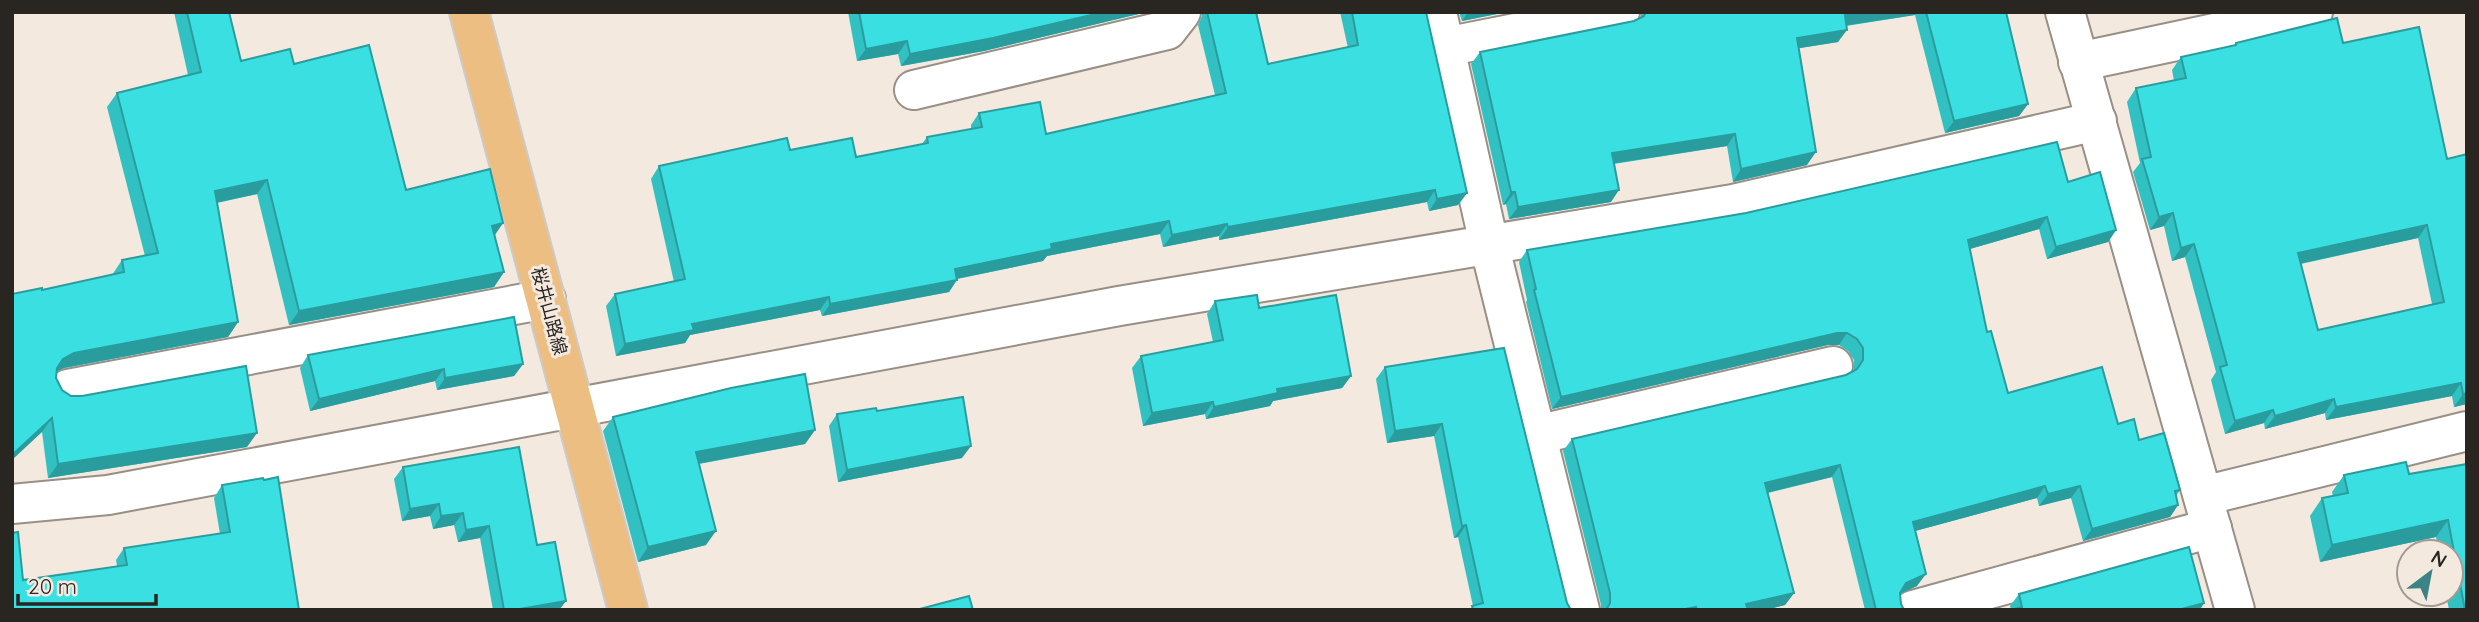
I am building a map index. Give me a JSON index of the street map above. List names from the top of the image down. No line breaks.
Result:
{"streets":{"main road":["桜井山路線"]},"scale_bar":"20 m","north":"top right"}
